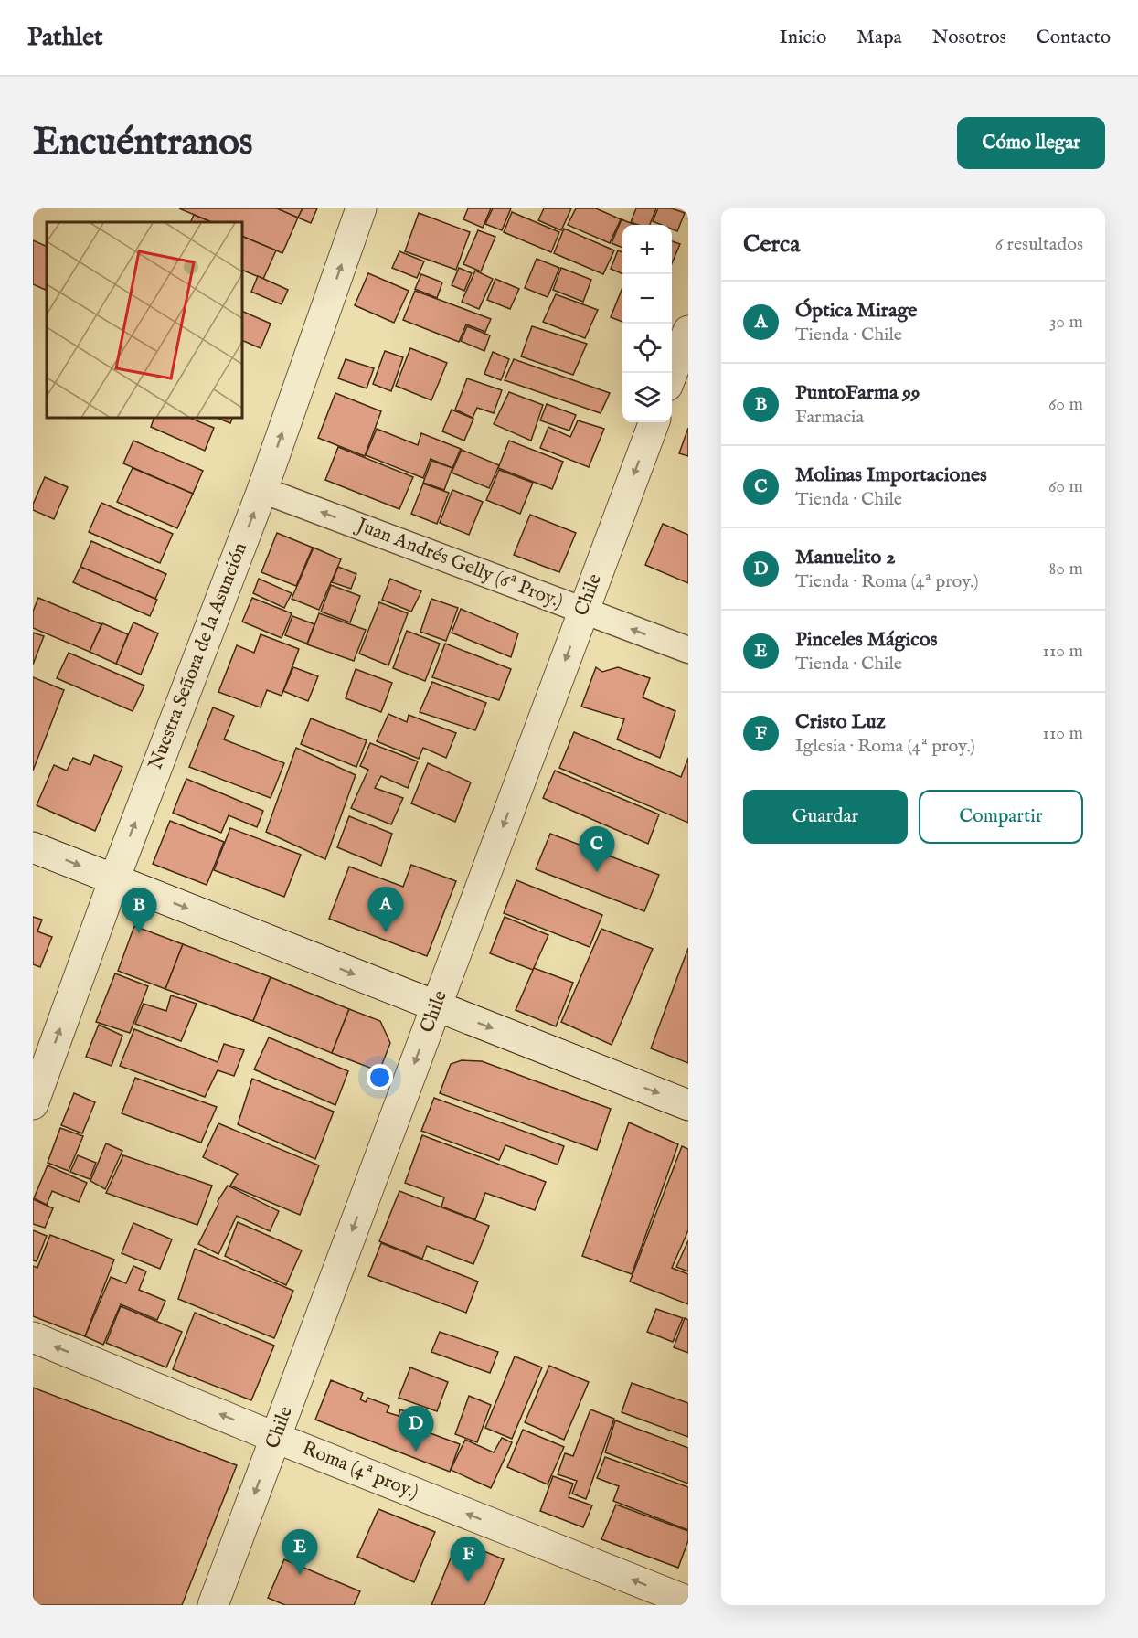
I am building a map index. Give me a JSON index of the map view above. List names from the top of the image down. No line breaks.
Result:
{"streets":{"street":["Juan Andrés Gelly (6ª Proy.)","Chile","Nuestra Señora de la Asunción","Roma (4ª proy.)"]},"crossings":[["Juan Andrés Gelly (6ª Proy.)","Chile"],["Juan Andrés Gelly (6ª Proy.)","Nuestra Señora de la Asunción"],["Chile","Roma (4ª proy.)"]],"one_way":["Juan Andrés Gelly (6ª Proy.)","Chile","Nuestra Señora de la Asunción","Roma (4ª proy.)"],"page":{"header":"Pathlet","nav":["Inicio","Mapa","Nosotros","Contacto"],"buttons":["Cómo llegar",["Guardar","Compartir"]],"title":"Encuéntranos","heading":["Cerca","6 resultados"],"map_buttons":["+","−"],"list":[{"mark":"A","name":"Óptica Mirage","note":"Tienda · Chile","value":"30 m"},{"mark":"B","name":"PuntoFarma 99","note":"Farmacia","value":"60 m"},{"mark":"C","name":"Molinas Importaciones","note":"Tienda · Chile","value":"60 m"},{"mark":"D","name":"Manuelito 2","note":"Tienda · Roma (4ª proy.)","value":"80 m"},{"mark":"E","name":"Pinceles Mágicos","note":"Tienda · Chile","value":"110 m"},{"mark":"F","name":"Cristo Luz","note":"Iglesia · Roma (4ª proy.)","value":"110 m"}],"pins":["C","A","B","D","E","F"]}}
